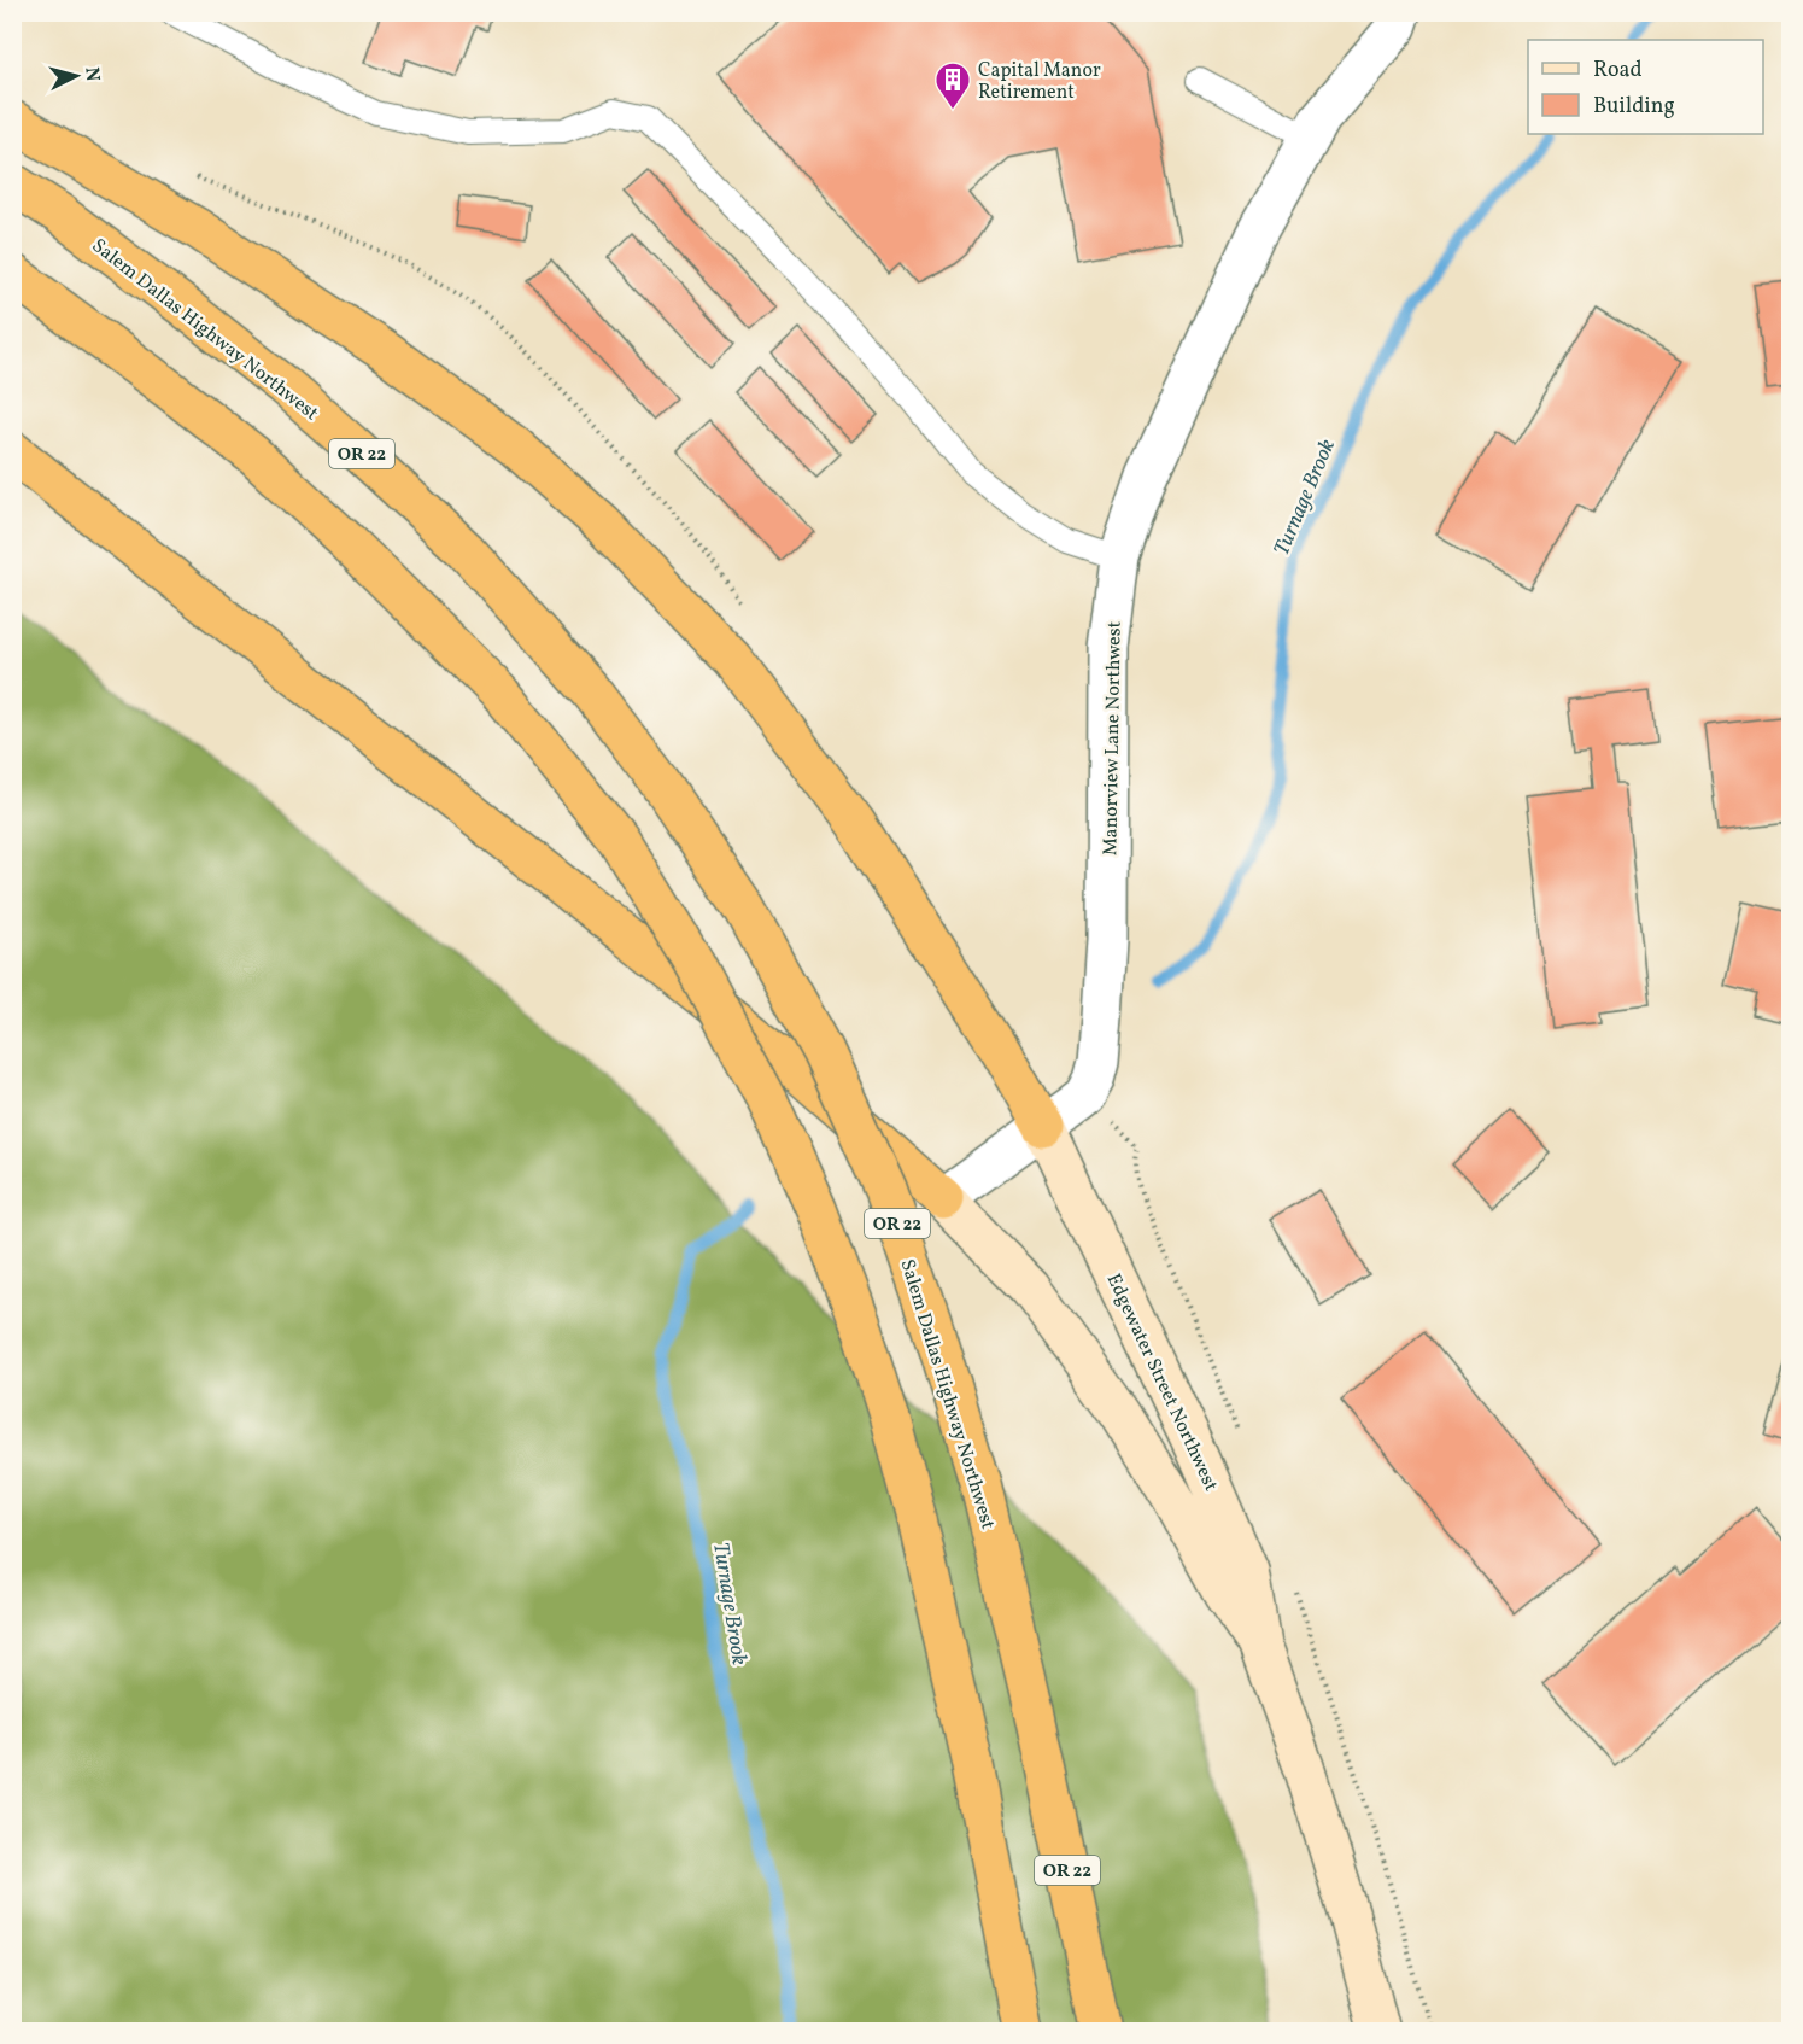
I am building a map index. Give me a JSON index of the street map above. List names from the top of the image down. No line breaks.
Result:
{"streets":{"highway":["Salem Dallas Highway Northwest","OR 22"],"main road":["Edgewater Street Northwest"],"street":["Manorview Lane Northwest"]},"crossings":[["Manorview Lane Northwest","Edgewater Street Northwest"]],"water":["Turnage Brook"],"places":{"building":["Capital Manor Retirement"]},"legend":["Road","Building"],"north":"right"}
